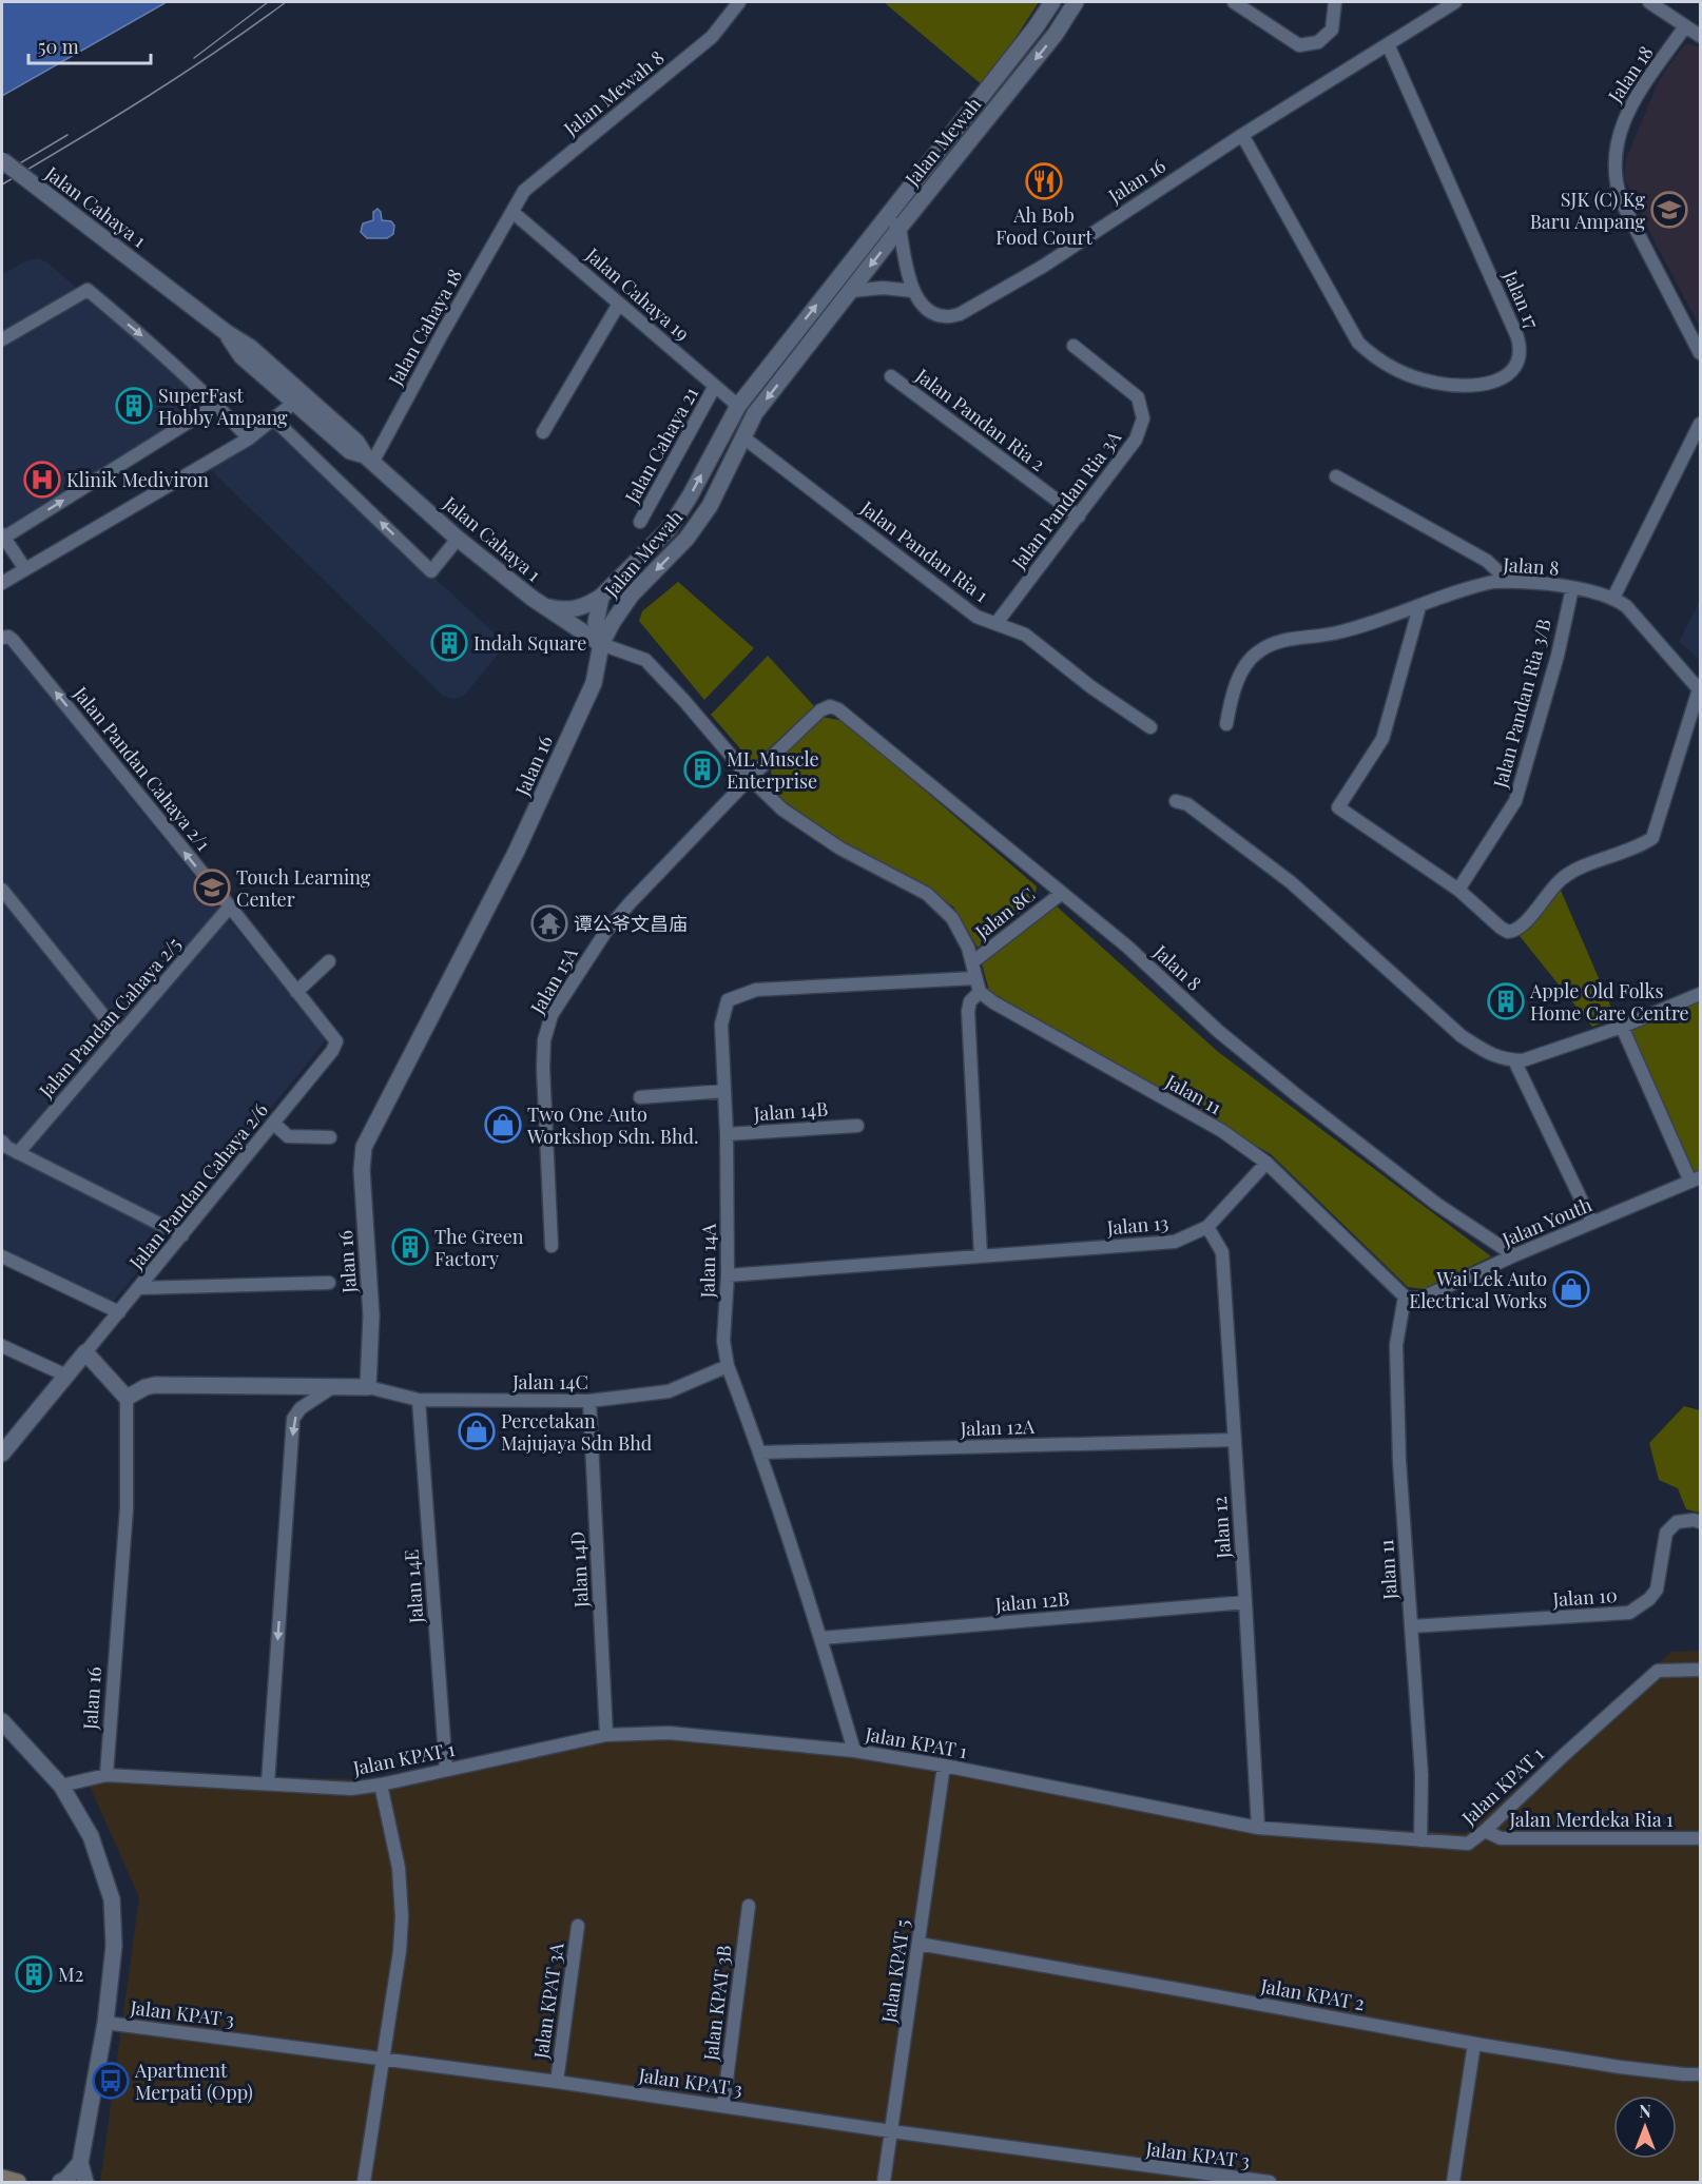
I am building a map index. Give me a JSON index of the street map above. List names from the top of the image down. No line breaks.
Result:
{"streets":{"street":["Jalan 18","Jalan Mewah 8","Jalan Mewah","Jalan 16","Jalan Cahaya 1","Jalan Cahaya 19","Jalan 17","Jalan Cahaya 18","Jalan Pandan Ria 2","Jalan Cahaya 21","Jalan Pandan Ria 3A","Jalan Pandan Ria 1","Jalan 8","Jalan Pandan Ria 3/B","Jalan Pandan Cahaya 2/1","Jalan 8C","Jalan 15A","Jalan Pandan Cahaya 2/5","Jalan 11","Jalan 14B","Jalan Pandan Cahaya 2/6","Jalan Youth","Jalan 13","Jalan 14A","Jalan 14C","Jalan 12A","Jalan 12","Jalan 14D","Jalan 14E","Jalan 10","Jalan 12B","Jalan KPAT 1","Jalan Merdeka Ria 1","Jalan KPAT 5","Jalan KPAT 2","Jalan KPAT 3A","Jalan KPAT 3B","Jalan KPAT 3"]},"crossings":[["Jalan Mewah 8","Jalan Cahaya 19"],["Jalan Mewah 8","Jalan Cahaya 18"],["Jalan Mewah","Jalan 16"],["Jalan Mewah","Jalan Cahaya 1"],["Jalan Mewah","Jalan Cahaya 19"],["Jalan Mewah","Jalan Pandan Ria 1"],["Jalan 16","Jalan Cahaya 1"],["Jalan 16","Jalan 17"],["Jalan 16","Jalan 14C"],["Jalan 16","Jalan KPAT 1"],["Jalan Cahaya 1","Jalan Cahaya 18"],["Jalan Cahaya 19","Jalan Cahaya 18"],["Jalan Cahaya 19","Jalan Cahaya 21"],["Jalan Pandan Ria 2","Jalan Pandan Ria 3A"],["Jalan Pandan Ria 3A","Jalan Pandan Ria 1"],["Jalan 8","Jalan Pandan Ria 3/B"],["Jalan 8","Jalan 8C"],["Jalan 8","Jalan 15A"],["Jalan 8","Jalan Youth"],["Jalan Pandan Cahaya 2/1","Jalan Pandan Cahaya 2/5"],["Jalan Pandan Cahaya 2/1","Jalan Pandan Cahaya 2/6"],["Jalan 11","Jalan Youth"],["Jalan 11","Jalan 13"],["Jalan 11","Jalan 14A"],["Jalan 11","Jalan 10"],["Jalan 11","Jalan KPAT 1"],["Jalan 14B","Jalan 14A"],["Jalan 13","Jalan 14A"],["Jalan 13","Jalan 12"],["Jalan 14A","Jalan 14C"],["Jalan 14A","Jalan 12A"],["Jalan 14A","Jalan 12B"],["Jalan 14A","Jalan KPAT 1"],["Jalan 14C","Jalan 14D"],["Jalan 14C","Jalan 14E"],["Jalan 12A","Jalan 12"],["Jalan 12","Jalan 12B"],["Jalan 12","Jalan KPAT 1"],["Jalan 14D","Jalan KPAT 1"],["Jalan 14E","Jalan KPAT 1"],["Jalan KPAT 1","Jalan Merdeka Ria 1"],["Jalan KPAT 1","Jalan KPAT 5"],["Jalan KPAT 5","Jalan KPAT 2"],["Jalan KPAT 5","Jalan KPAT 3"],["Jalan KPAT 3A","Jalan KPAT 3"],["Jalan KPAT 3B","Jalan KPAT 3"]],"one_way":["Jalan Pandan Cahaya 2/1"],"places":{"restaurant":["Ah Bob Food Court"],"school or university":["SJK (C) Kg Baru Ampang","Touch Learning Center"],"building":["SuperFast Hobby Ampang","Indah Square","ML Muscle Enterprise","Apple Old Folks Home Care Centre","The Green Factory","M2"],"hospital":["Klinik Mediviron"],"temple":["谭公爷文昌庙"],"shop":["Two One Auto Workshop Sdn. Bhd.","Wai Lek Auto Electrical Works","Percetakan Majujaya Sdn Bhd"],"bus stop":["Apartment Merpati (Opp)"]},"scale_bar":"50 m","north":"top"}
